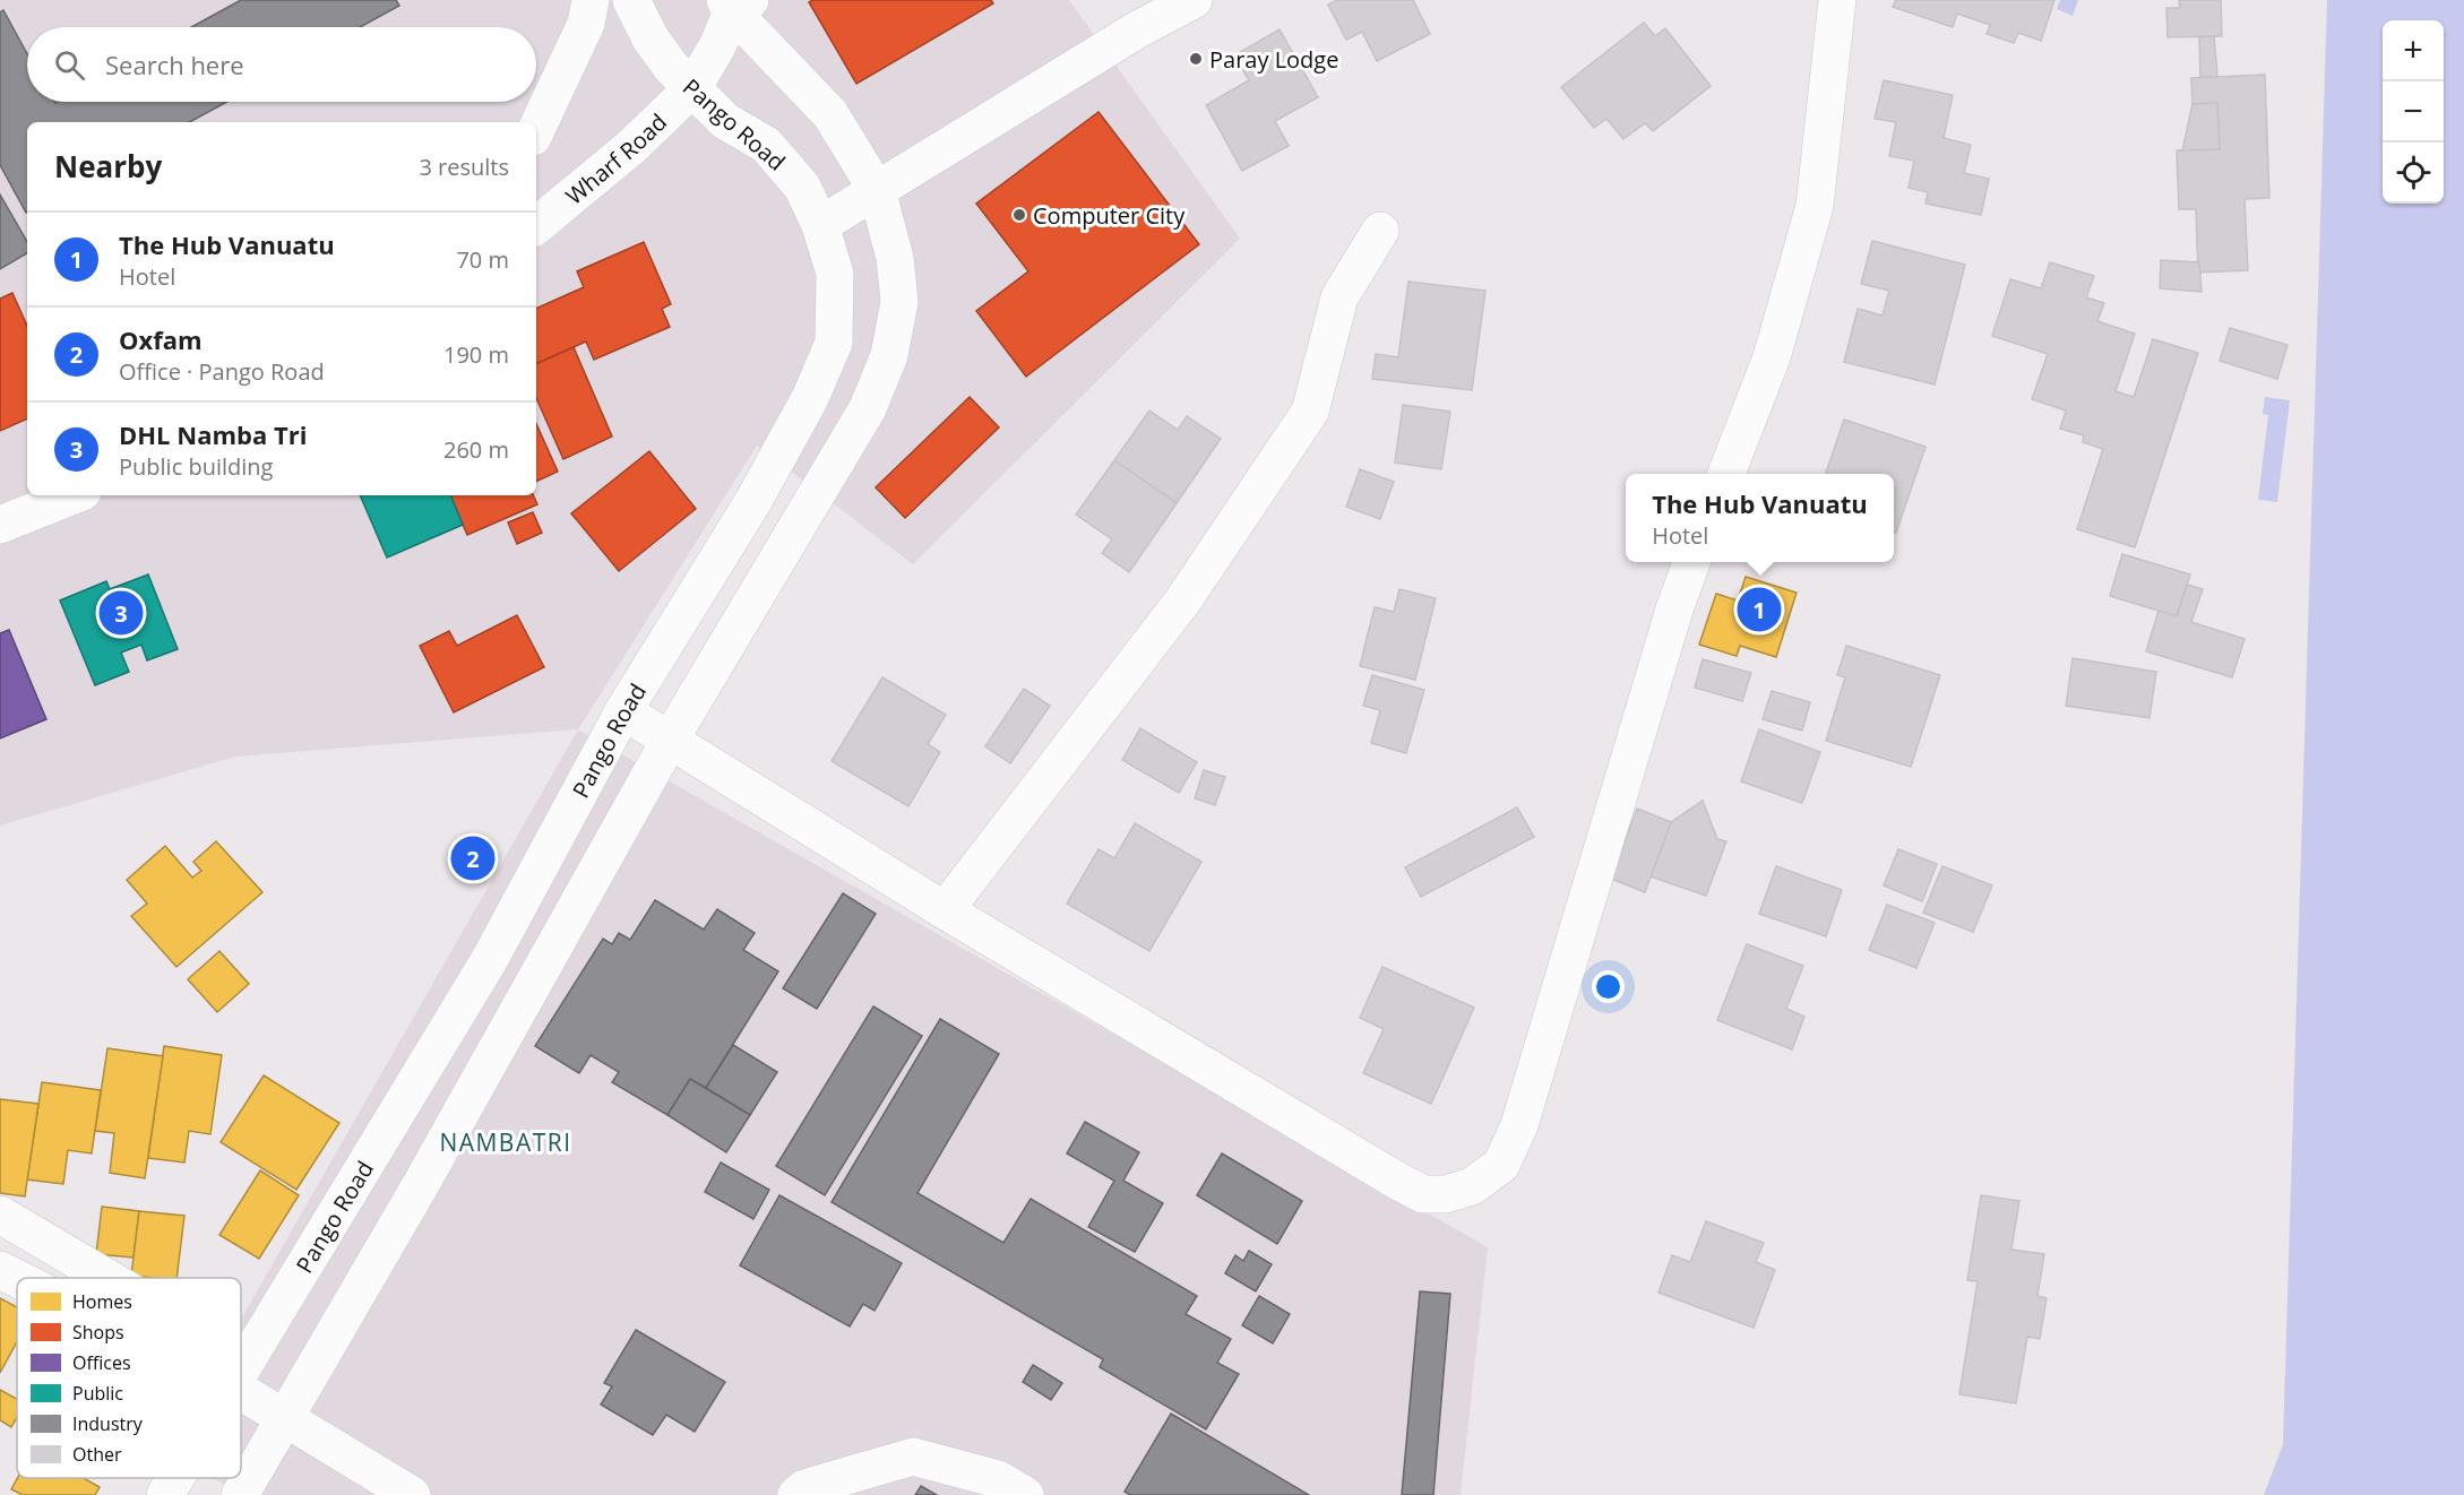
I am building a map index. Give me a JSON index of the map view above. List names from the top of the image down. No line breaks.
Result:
{"streets":{"street":["Pango Road","Wharf Road"]},"crossings":[["Pango Road","Wharf Road"]],"districts":["NAMBATRI"],"places":["Paray Lodge","Computer City"],"legend":["Homes","Shops","Offices","Public","Industry","Other"],"page":{"map_buttons":["+","−"],"search":"Search here","heading":["Nearby","3 results"],"list":[{"mark":"1","name":"The Hub Vanuatu","note":"Hotel","value":"70 m"},{"mark":"2","name":"Oxfam","note":"Office · Pango Road","value":"190 m"},{"mark":"3","name":"DHL Namba Tri","note":"Public building","value":"260 m"}],"popup":["The Hub Vanuatu","Hotel"],"pins":["1","3","2"]}}
